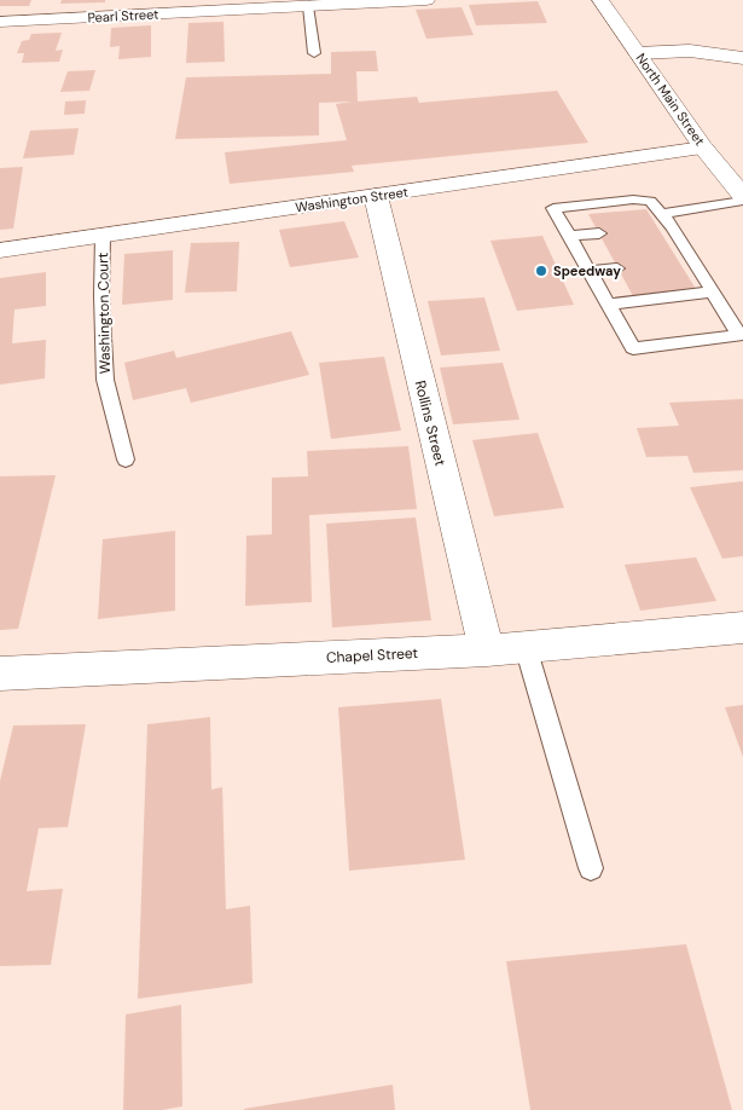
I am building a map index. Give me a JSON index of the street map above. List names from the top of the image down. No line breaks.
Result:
{"streets":{"street":["Pearl Street","North Main Street","Washington Street","Rollins Street","Chapel Street"],"lane":["Washington Court"]},"crossings":[["North Main Street","Washington Street"],["Washington Street","Washington Court"],["Washington Street","Rollins Street"],["Rollins Street","Chapel Street"]],"places":["Speedway"]}
